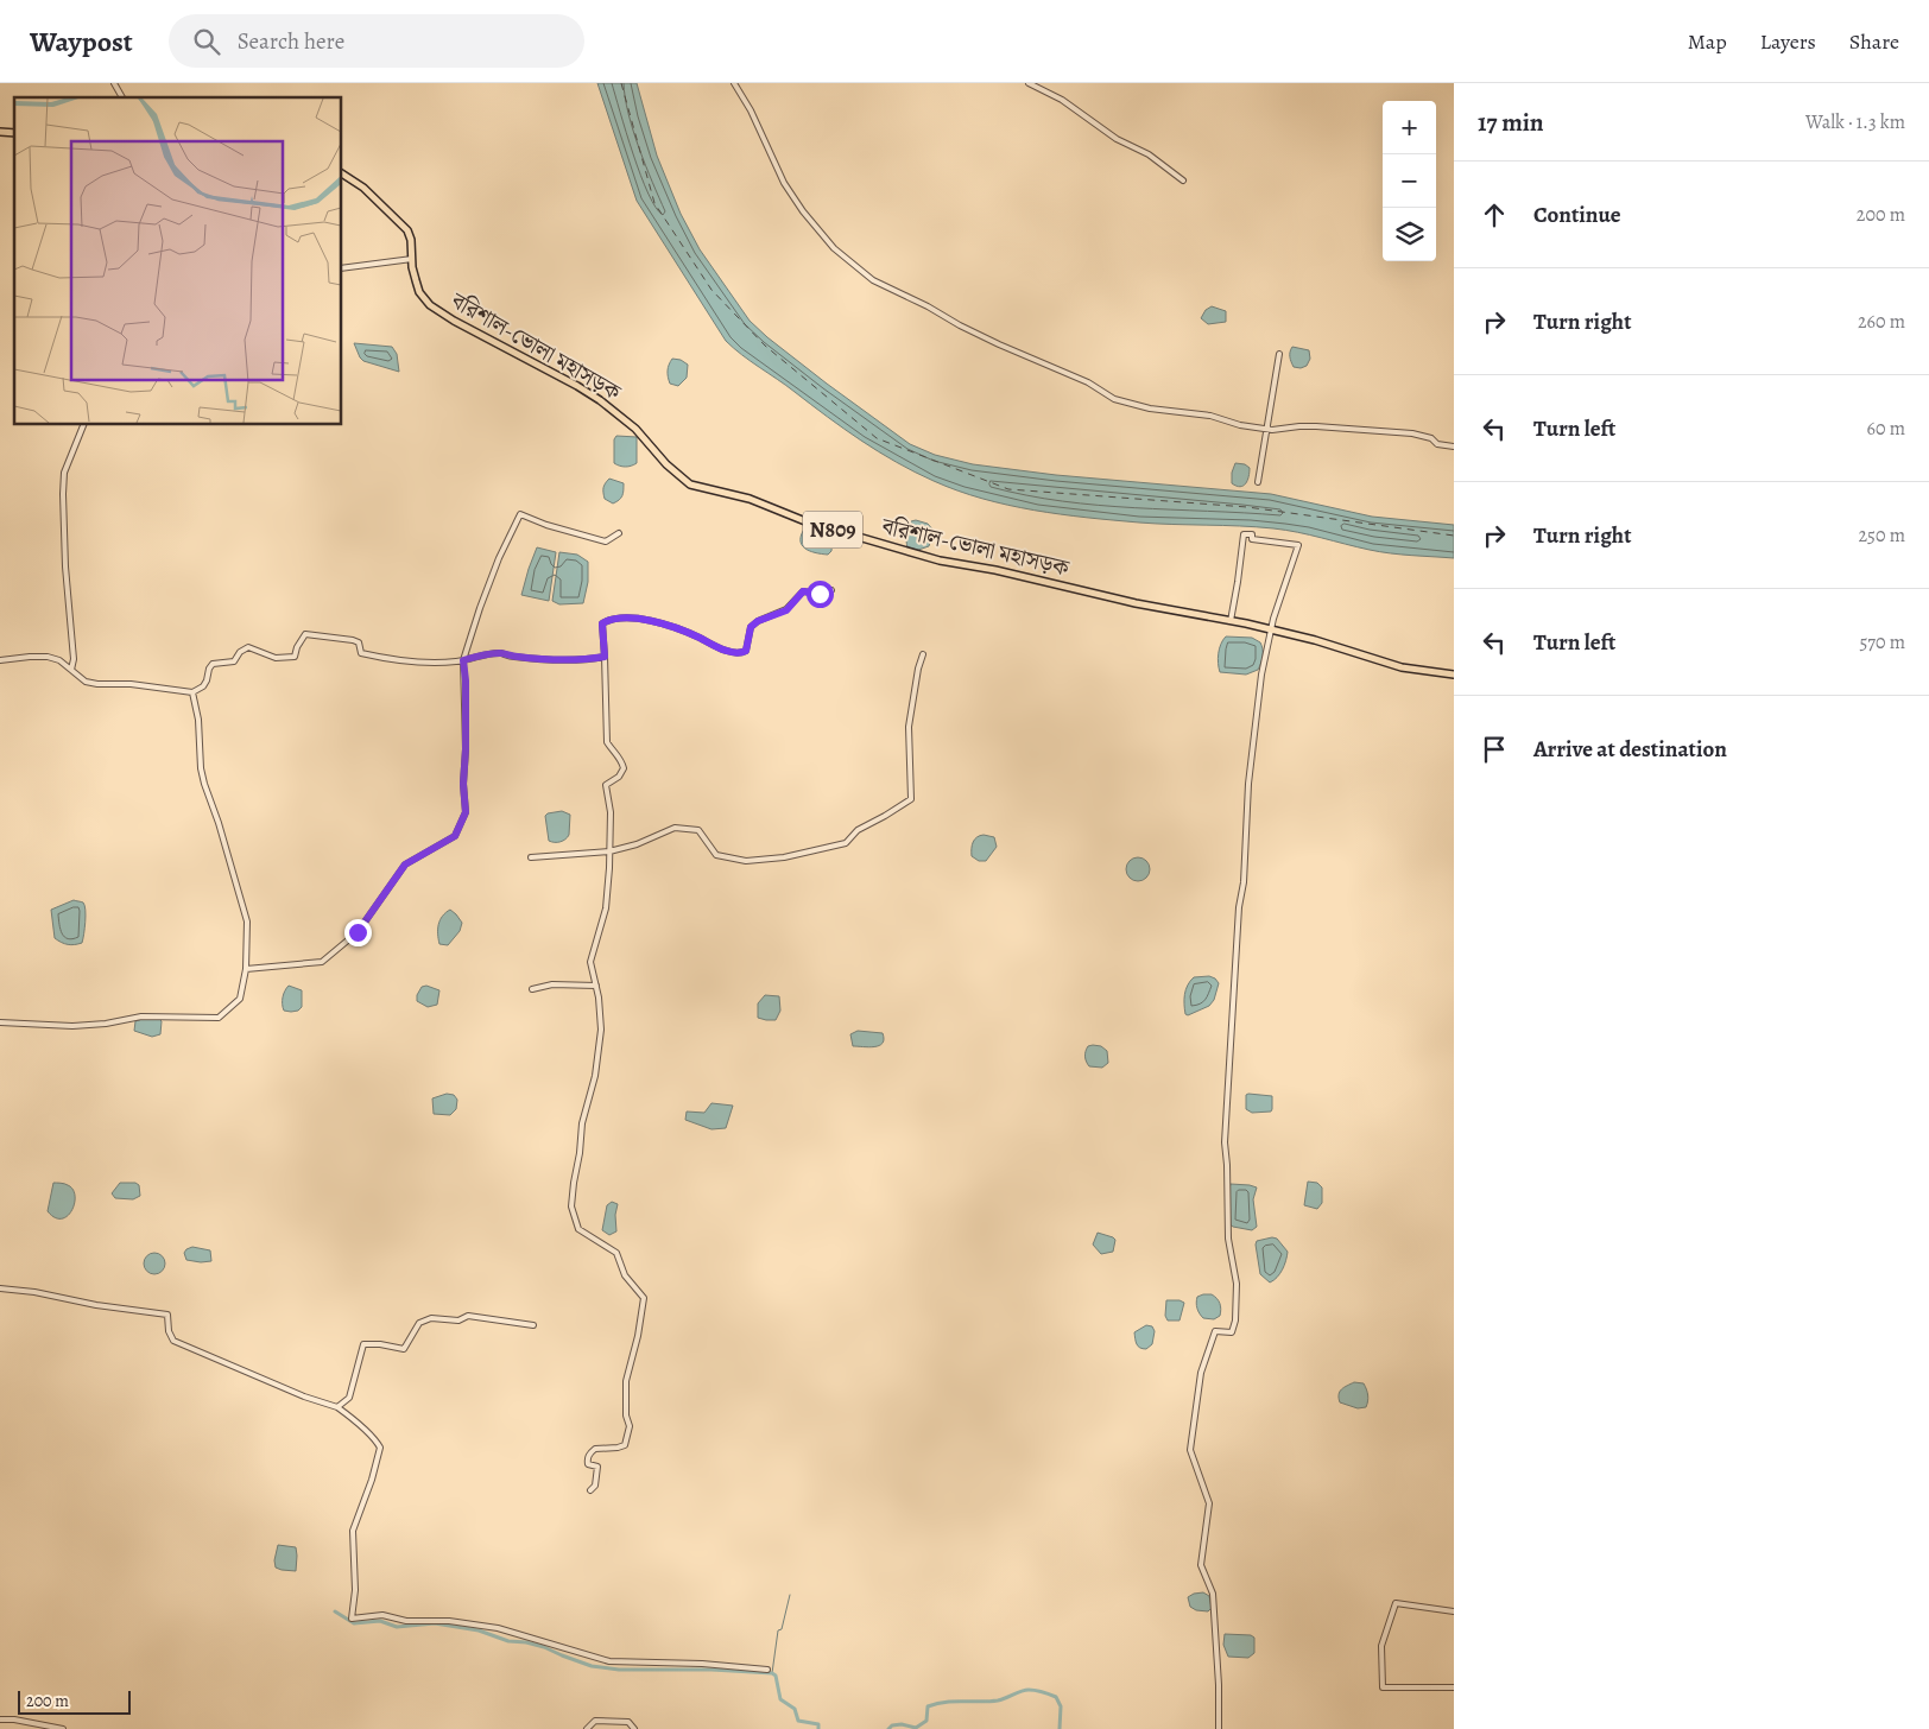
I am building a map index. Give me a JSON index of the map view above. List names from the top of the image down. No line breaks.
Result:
{"streets":{"highway":["বরিশাল-ভোলা মহাসড়ক","N809"]},"scale_bar":"200 m","page":{"header":"Waypost","search":"Search here","nav":["Map","Layers","Share"],"heading":["17 min","Walk · 1.3 km"],"map_buttons":["+","−"],"list":[["Continue","200 m"],["Turn right","260 m"],["Turn left","60 m"],["Turn right","250 m"],["Turn left","570 m"],"Arrive at destination"],"scale":"200 m"}}
